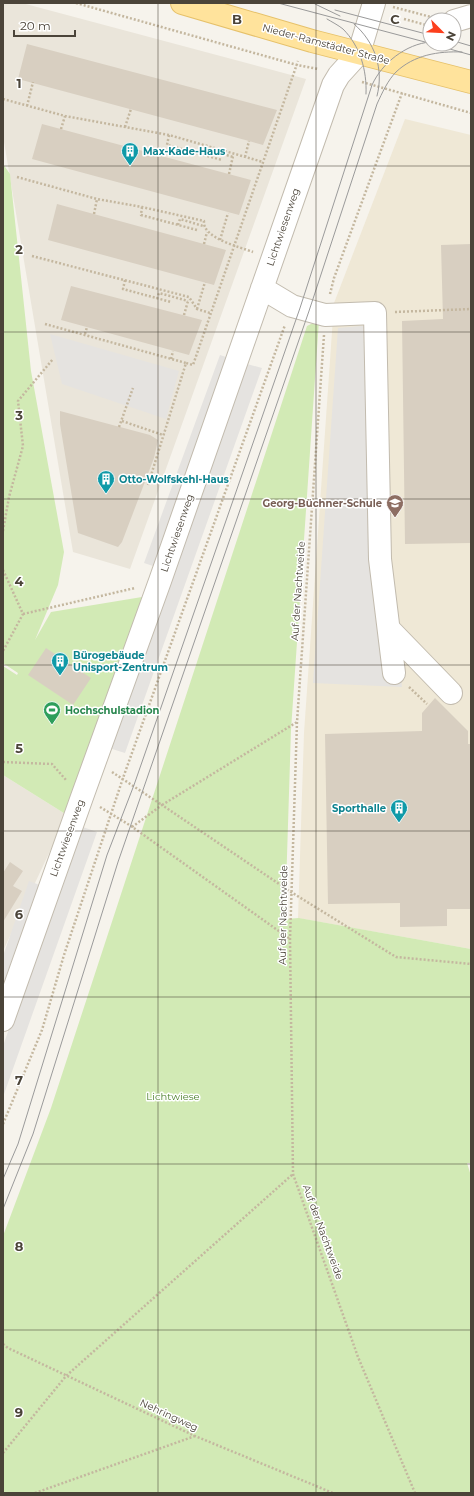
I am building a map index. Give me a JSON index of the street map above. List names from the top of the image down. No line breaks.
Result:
{"streets":{"main road":["Nieder-Ramstädter Straße"],"street":["Lichtwiesenweg"],"path":["Auf der Nachtweide","Nehringweg"]},"crossings":[["Nieder-Ramstädter Straße","Lichtwiesenweg"]],"parks":["Lichtwiese"],"places":{"building":["Max-Kade-Haus","Otto-Wolfskehl-Haus","Bürogebäude Unisport-Zentrum","Sporthalle"],"school or university":["Georg-Büchner-Schule"],"sports":["Hochschulstadion"]},"scale_bar":"20 m","north":"bottom right","grid":{"columns":["B","C"],"rows":["1","2","3","4","5","6","7","8","9"]}}
